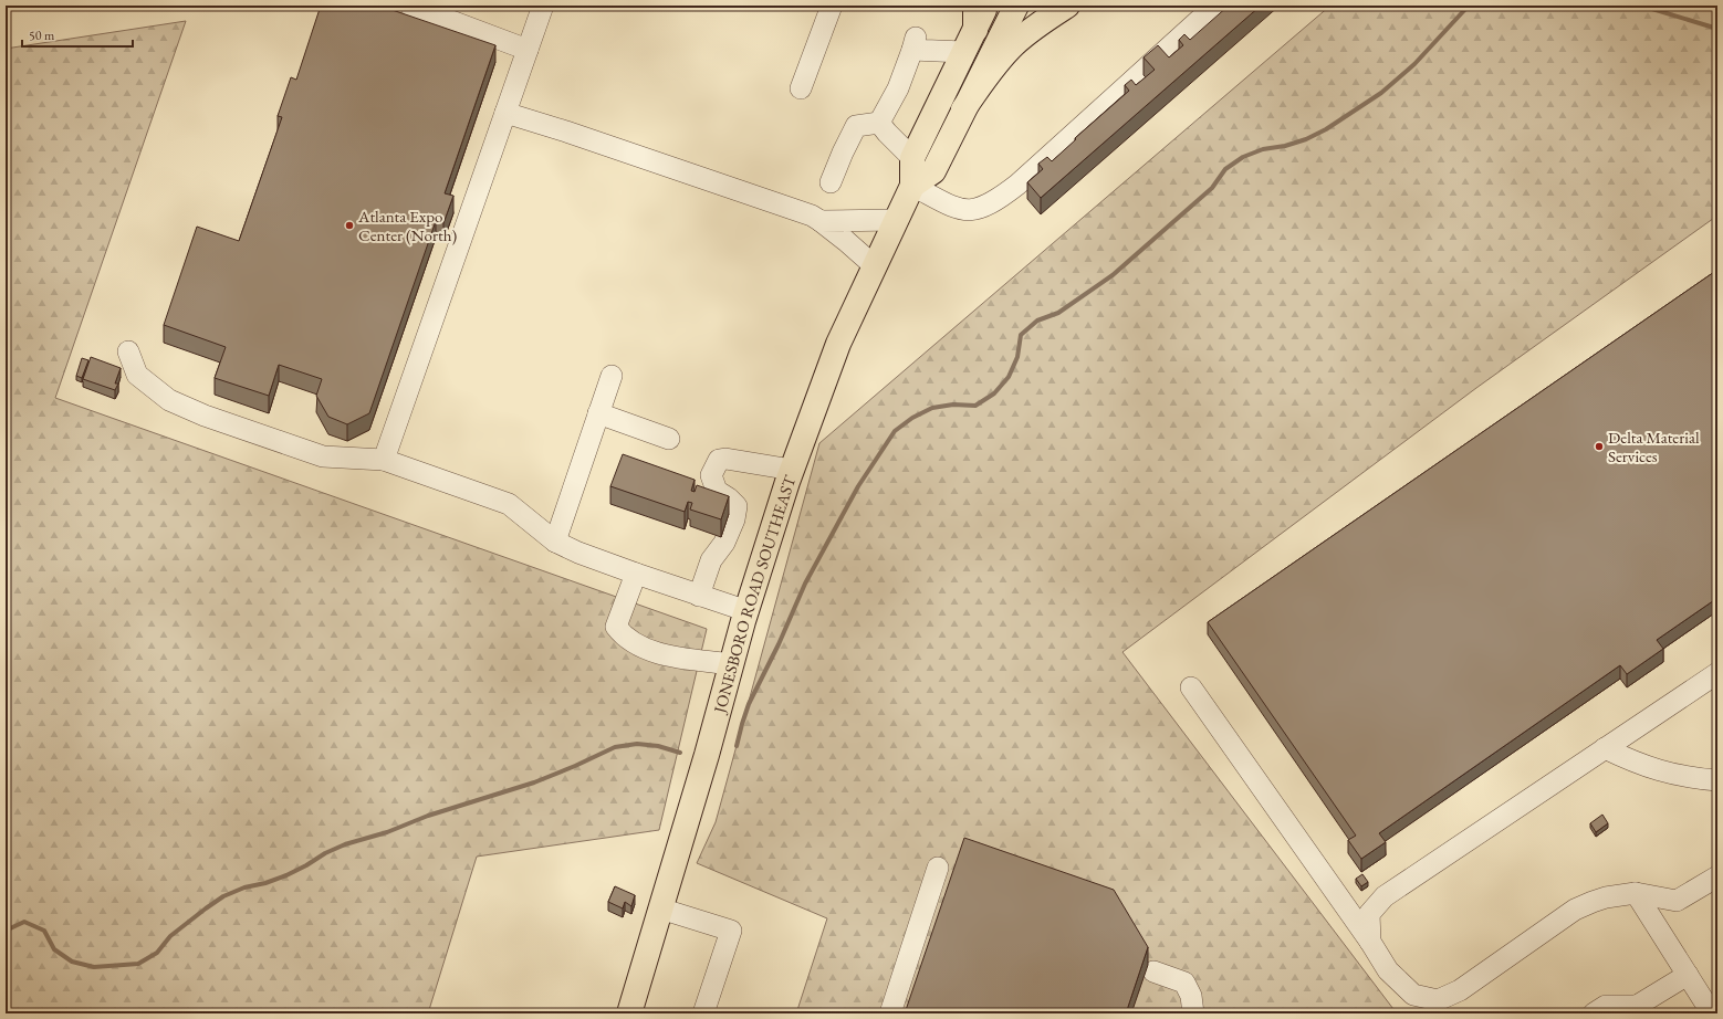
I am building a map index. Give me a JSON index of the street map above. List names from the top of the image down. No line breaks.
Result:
{"streets":{"main road":["JONESBORO ROAD SOUTHEAST"]},"places":["Atlanta Expo Center (North)","Delta Material Services"],"scale_bar":"50 m"}
